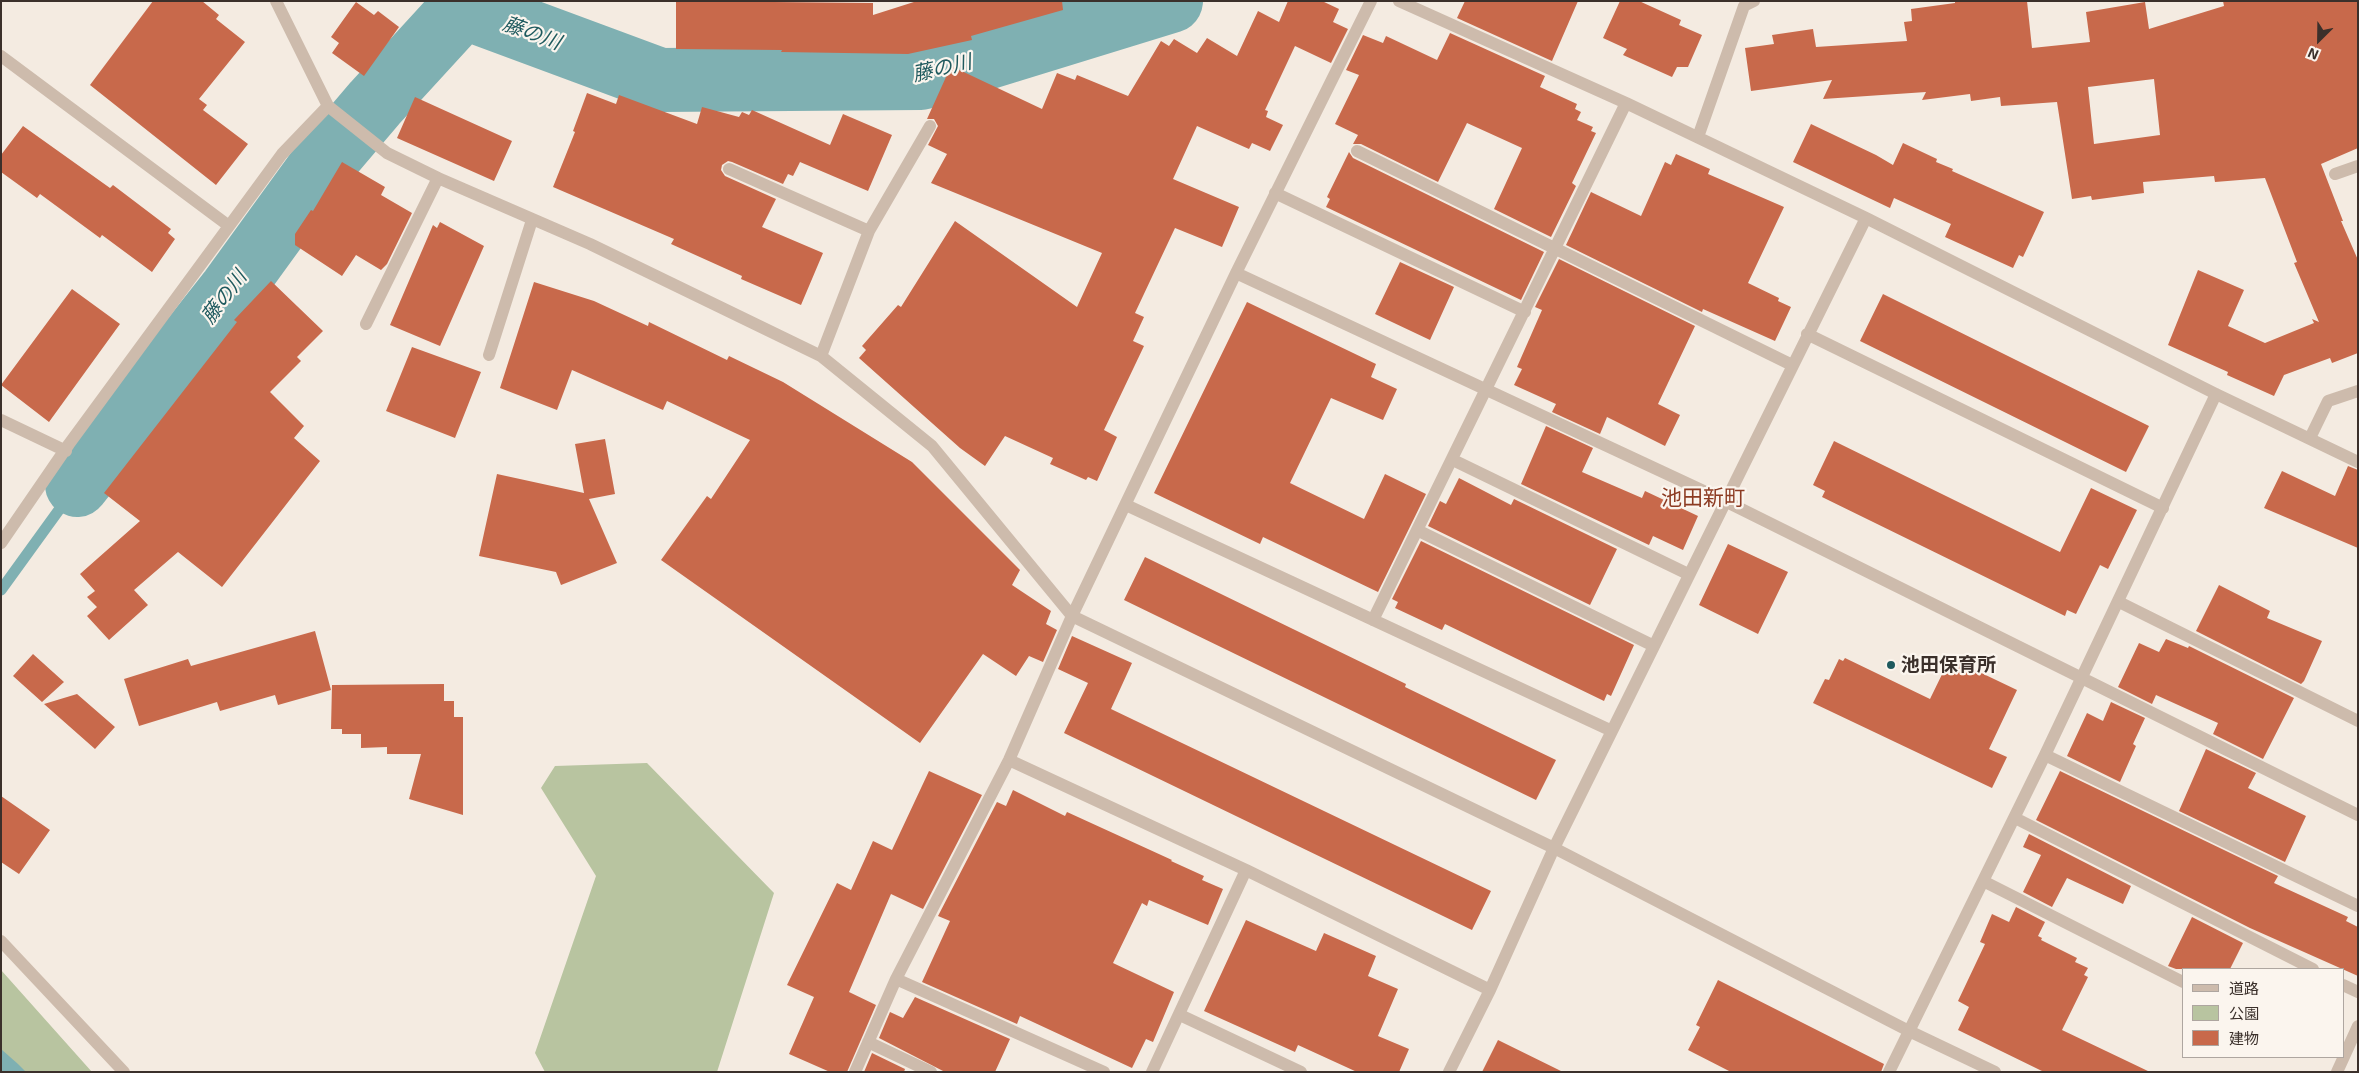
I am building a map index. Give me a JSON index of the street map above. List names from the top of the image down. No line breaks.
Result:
{"districts":["池田新町"],"water":["藤の川"],"places":["池田保育所"],"legend":["道路","公園","建物"],"north":"bottom left"}
